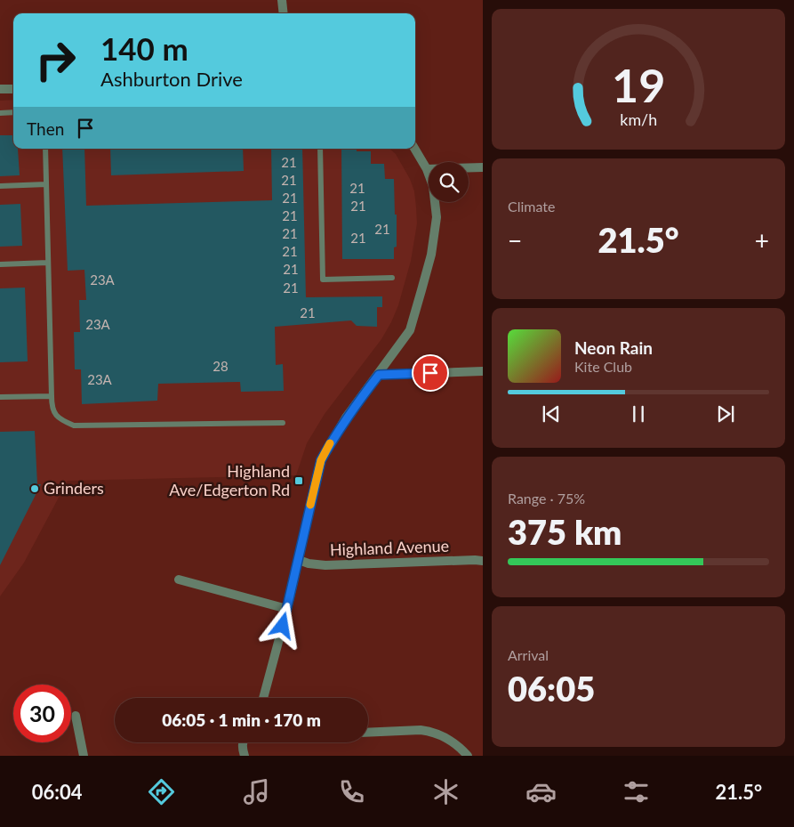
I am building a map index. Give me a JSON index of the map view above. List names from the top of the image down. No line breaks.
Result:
{"streets":{"street":["Highland Avenue"]},"places":{"transit":["Highland Ave/Edgerton Rd"],"other":["Grinders"]},"house_numbers":["21","21","21","21","21","21","21","21","21","21","21","23A","21","21","23A","28","23A"],"page":{"turn":["140 m","Ashburton Drive"],"then":"Then","tile":["Climate",["Range · 75%","375 km"],["Arrival","06:05"]],"heat":["−","21.5°","+"],"song":["Neon Rain","Kite Club"],"limit":"30","trip":"06:05 · 1 min · 170 m","tabs":["06:04","21.5°"],"gauge":["19","km/h"]}}
